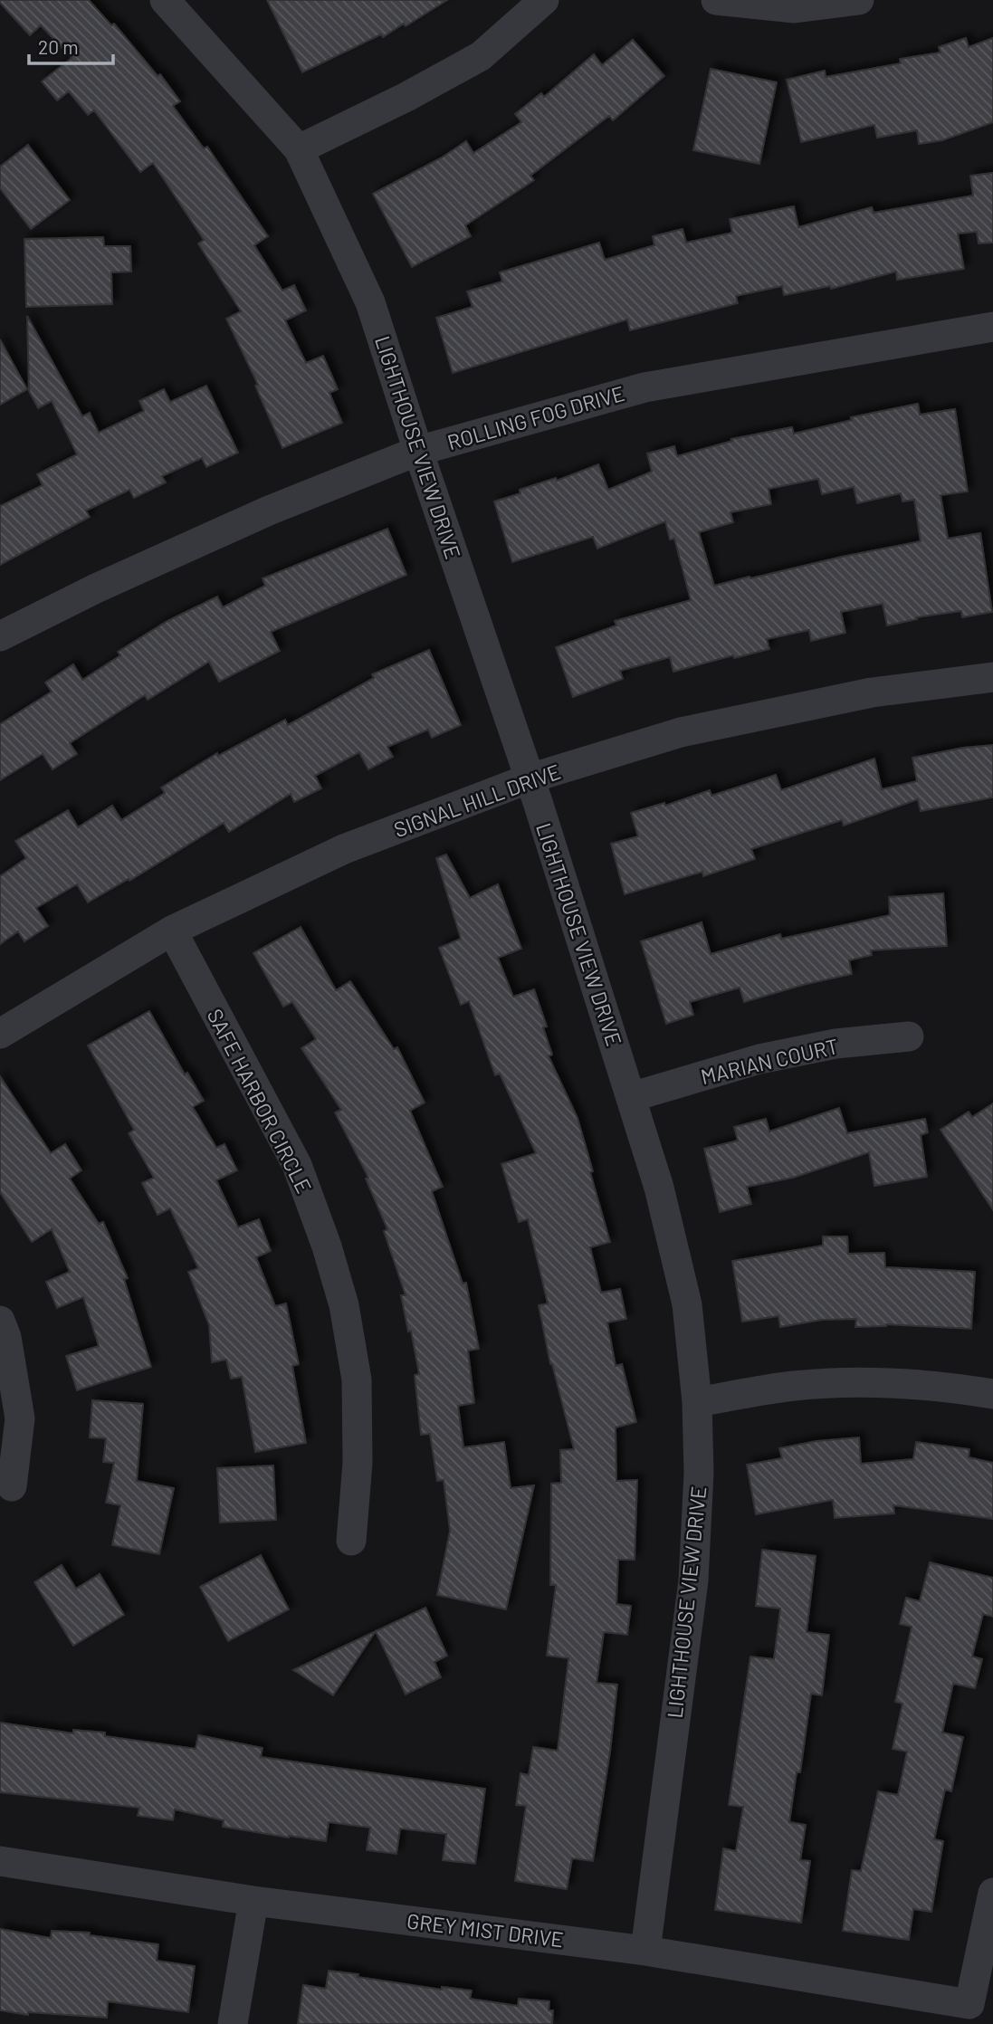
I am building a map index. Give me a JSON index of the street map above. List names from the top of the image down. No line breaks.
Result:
{"streets":{"street":["ROLLING FOG DRIVE","LIGHTHOUSE VIEW DRIVE","SIGNAL HILL DRIVE","MARIAN COURT","SAFE HARBOR CIRCLE","GREY MIST DRIVE"]},"crossings":[["ROLLING FOG DRIVE","LIGHTHOUSE VIEW DRIVE"],["LIGHTHOUSE VIEW DRIVE","SIGNAL HILL DRIVE"],["LIGHTHOUSE VIEW DRIVE","MARIAN COURT"],["LIGHTHOUSE VIEW DRIVE","GREY MIST DRIVE"],["SIGNAL HILL DRIVE","SAFE HARBOR CIRCLE"]],"scale_bar":"20 m"}
